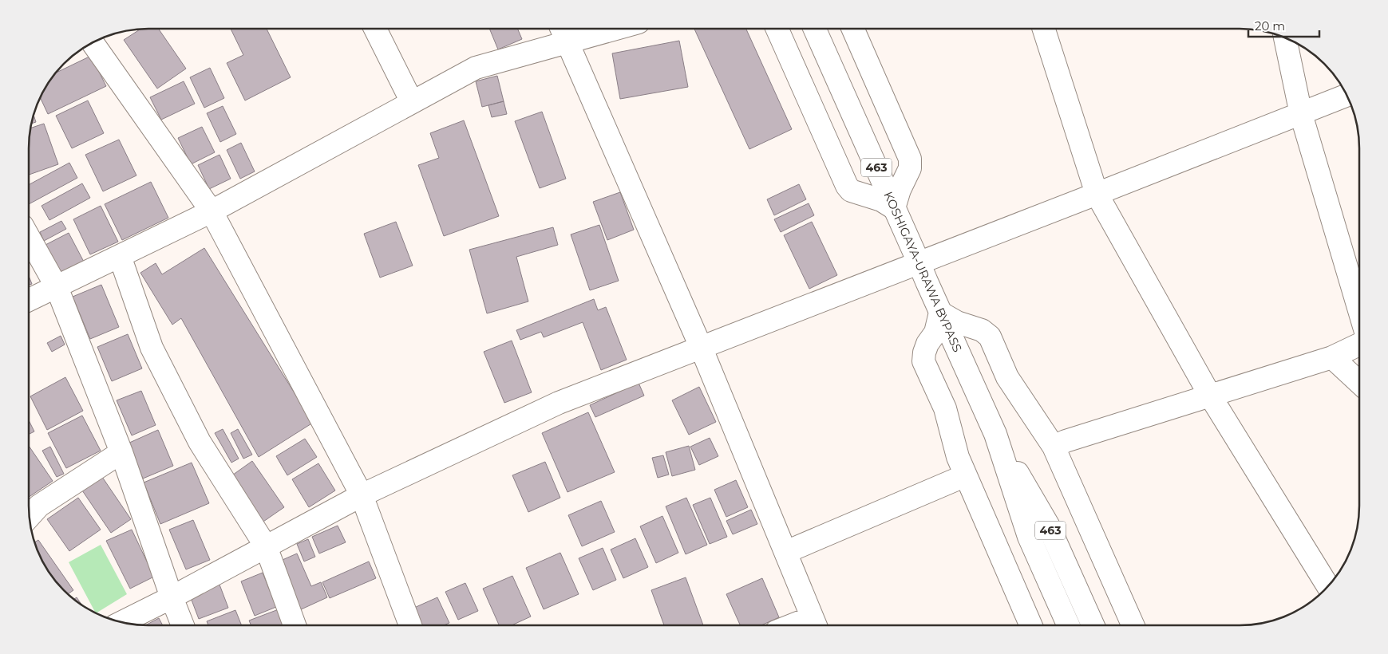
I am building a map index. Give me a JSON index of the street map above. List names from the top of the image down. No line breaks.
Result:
{"streets":{"main road":["463","KOSHIGAYA-URAWA BYPASS"]},"scale_bar":"20 m"}
